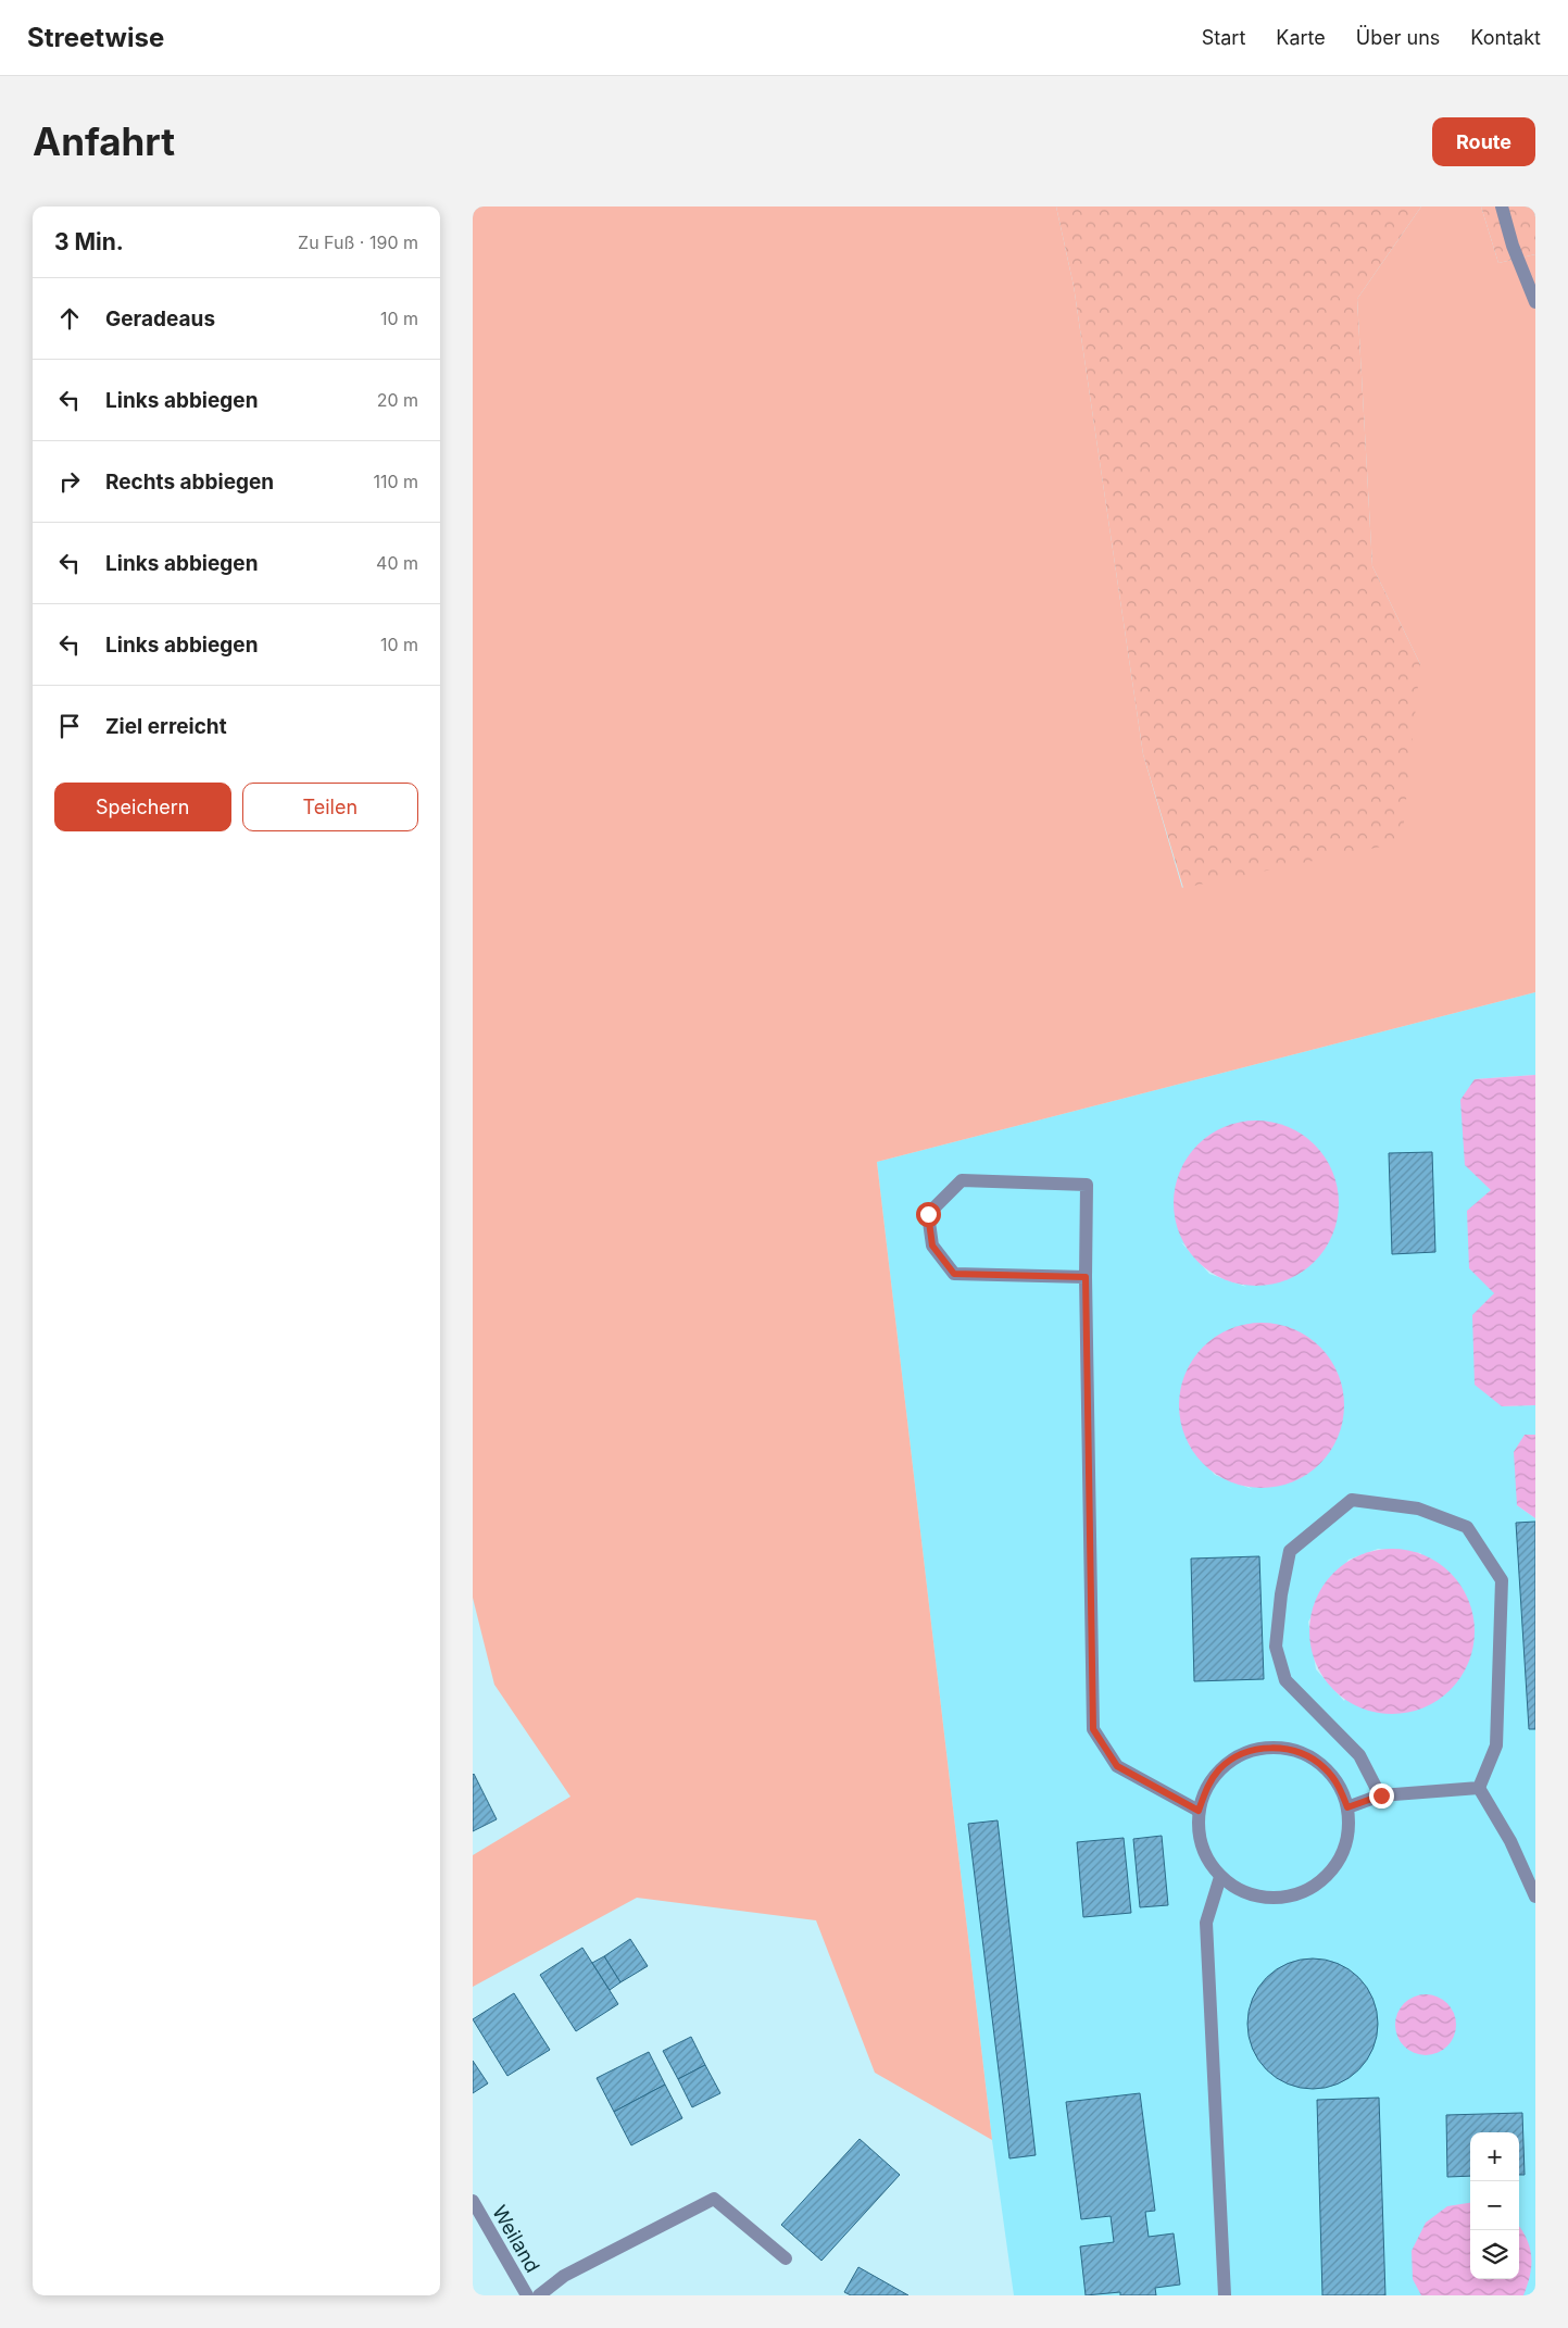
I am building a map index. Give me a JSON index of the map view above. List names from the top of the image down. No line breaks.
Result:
{"streets":{"street":["Weiland"]},"page":{"header":"Streetwise","nav":["Start","Karte","Über uns","Kontakt"],"buttons":["Route",["Speichern","Teilen"]],"title":"Anfahrt","heading":["3 Min.","Zu Fuß · 190 m"],"list":[["Geradeaus","10 m"],["Links abbiegen","20 m"],["Rechts abbiegen","110 m"],["Links abbiegen","40 m"],["Links abbiegen","10 m"],"Ziel erreicht"],"map_buttons":["+","−"]}}
